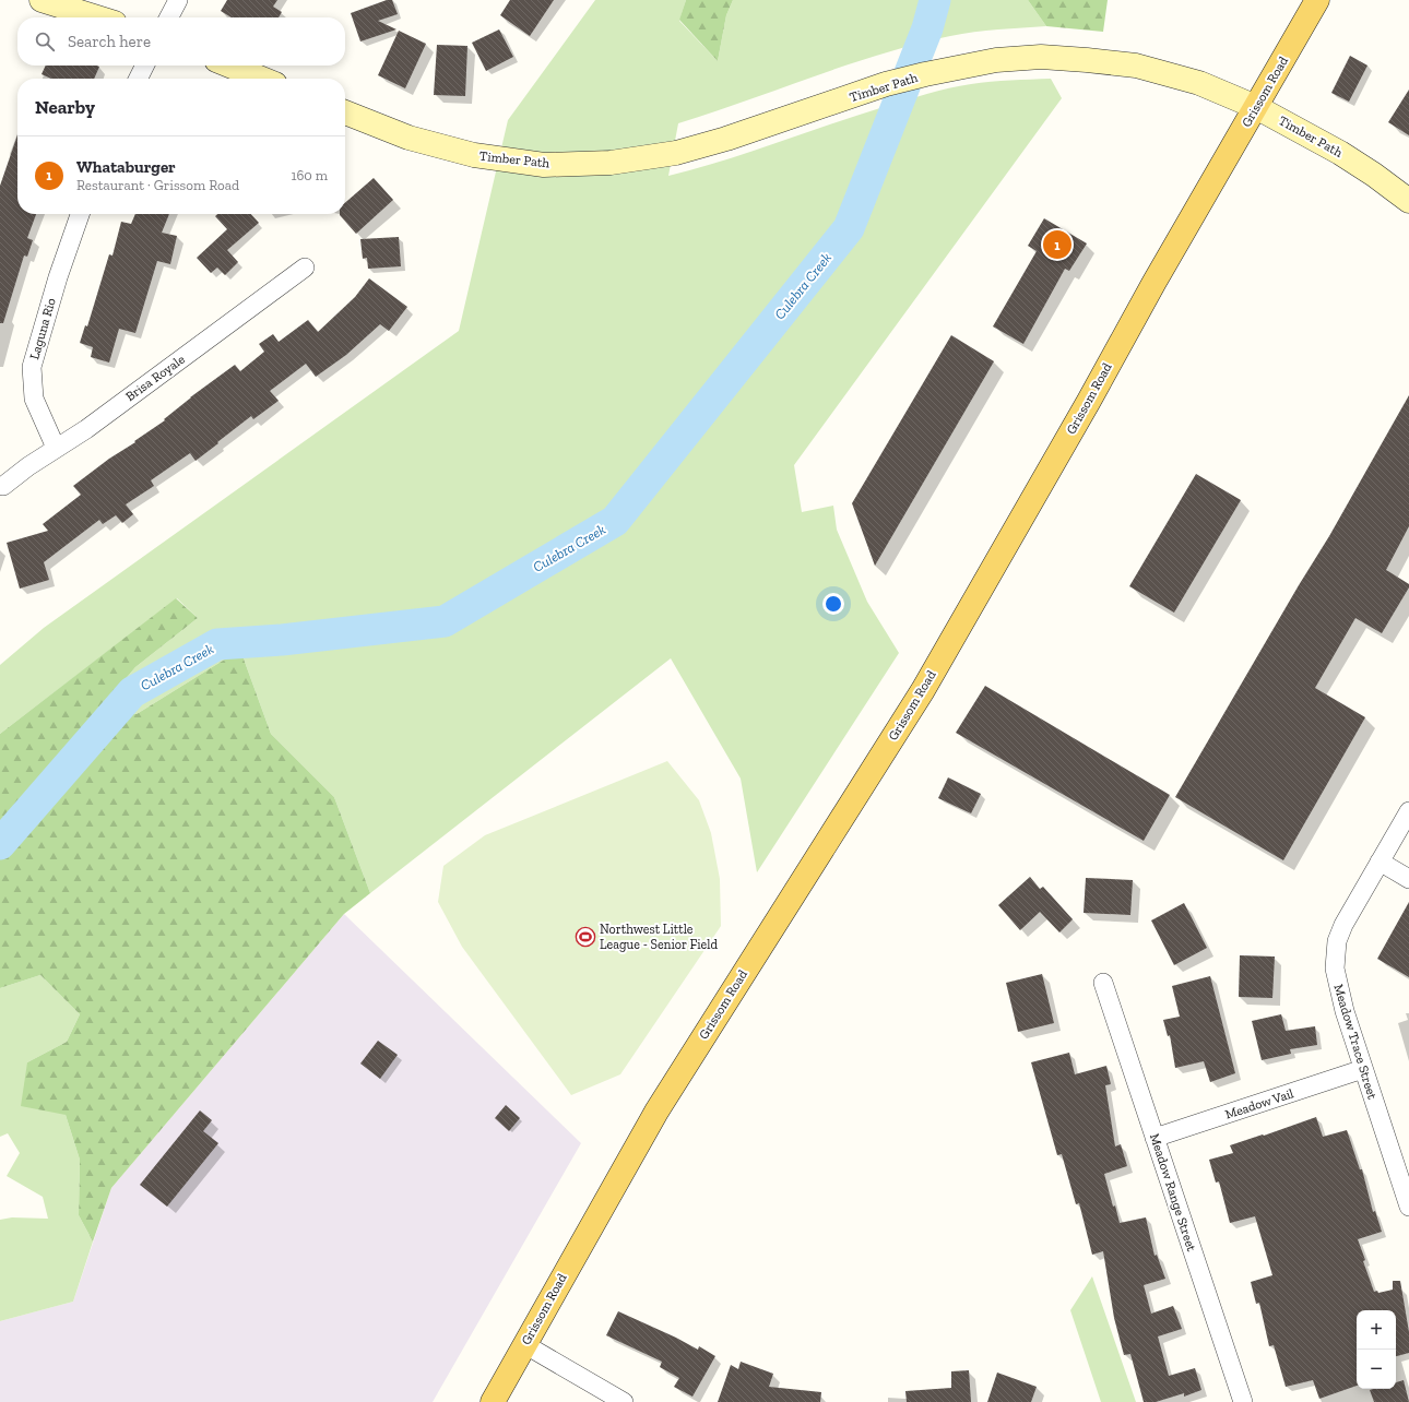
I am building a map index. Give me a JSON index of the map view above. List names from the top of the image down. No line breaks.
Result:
{"streets":{"main road":["Grissom Road"],"street":["Timber Path","Laguna Rio","Brisa Royale","Meadow Trace Street","Meadow Vail","Meadow Range Street"]},"crossings":[["Timber Path","Grissom Road"],["Laguna Rio","Brisa Royale"],["Meadow Trace Street","Meadow Vail"],["Meadow Vail","Meadow Range Street"]],"water":["Culebra Creek"],"places":{"sports":["Northwest Little League - Senior Field"]},"page":{"search":"Search here","heading":"Nearby","list":[{"mark":"1","name":"Whataburger","note":"Restaurant · Grissom Road","value":"160 m"}],"pins":"1","map_buttons":["+","−"]}}
